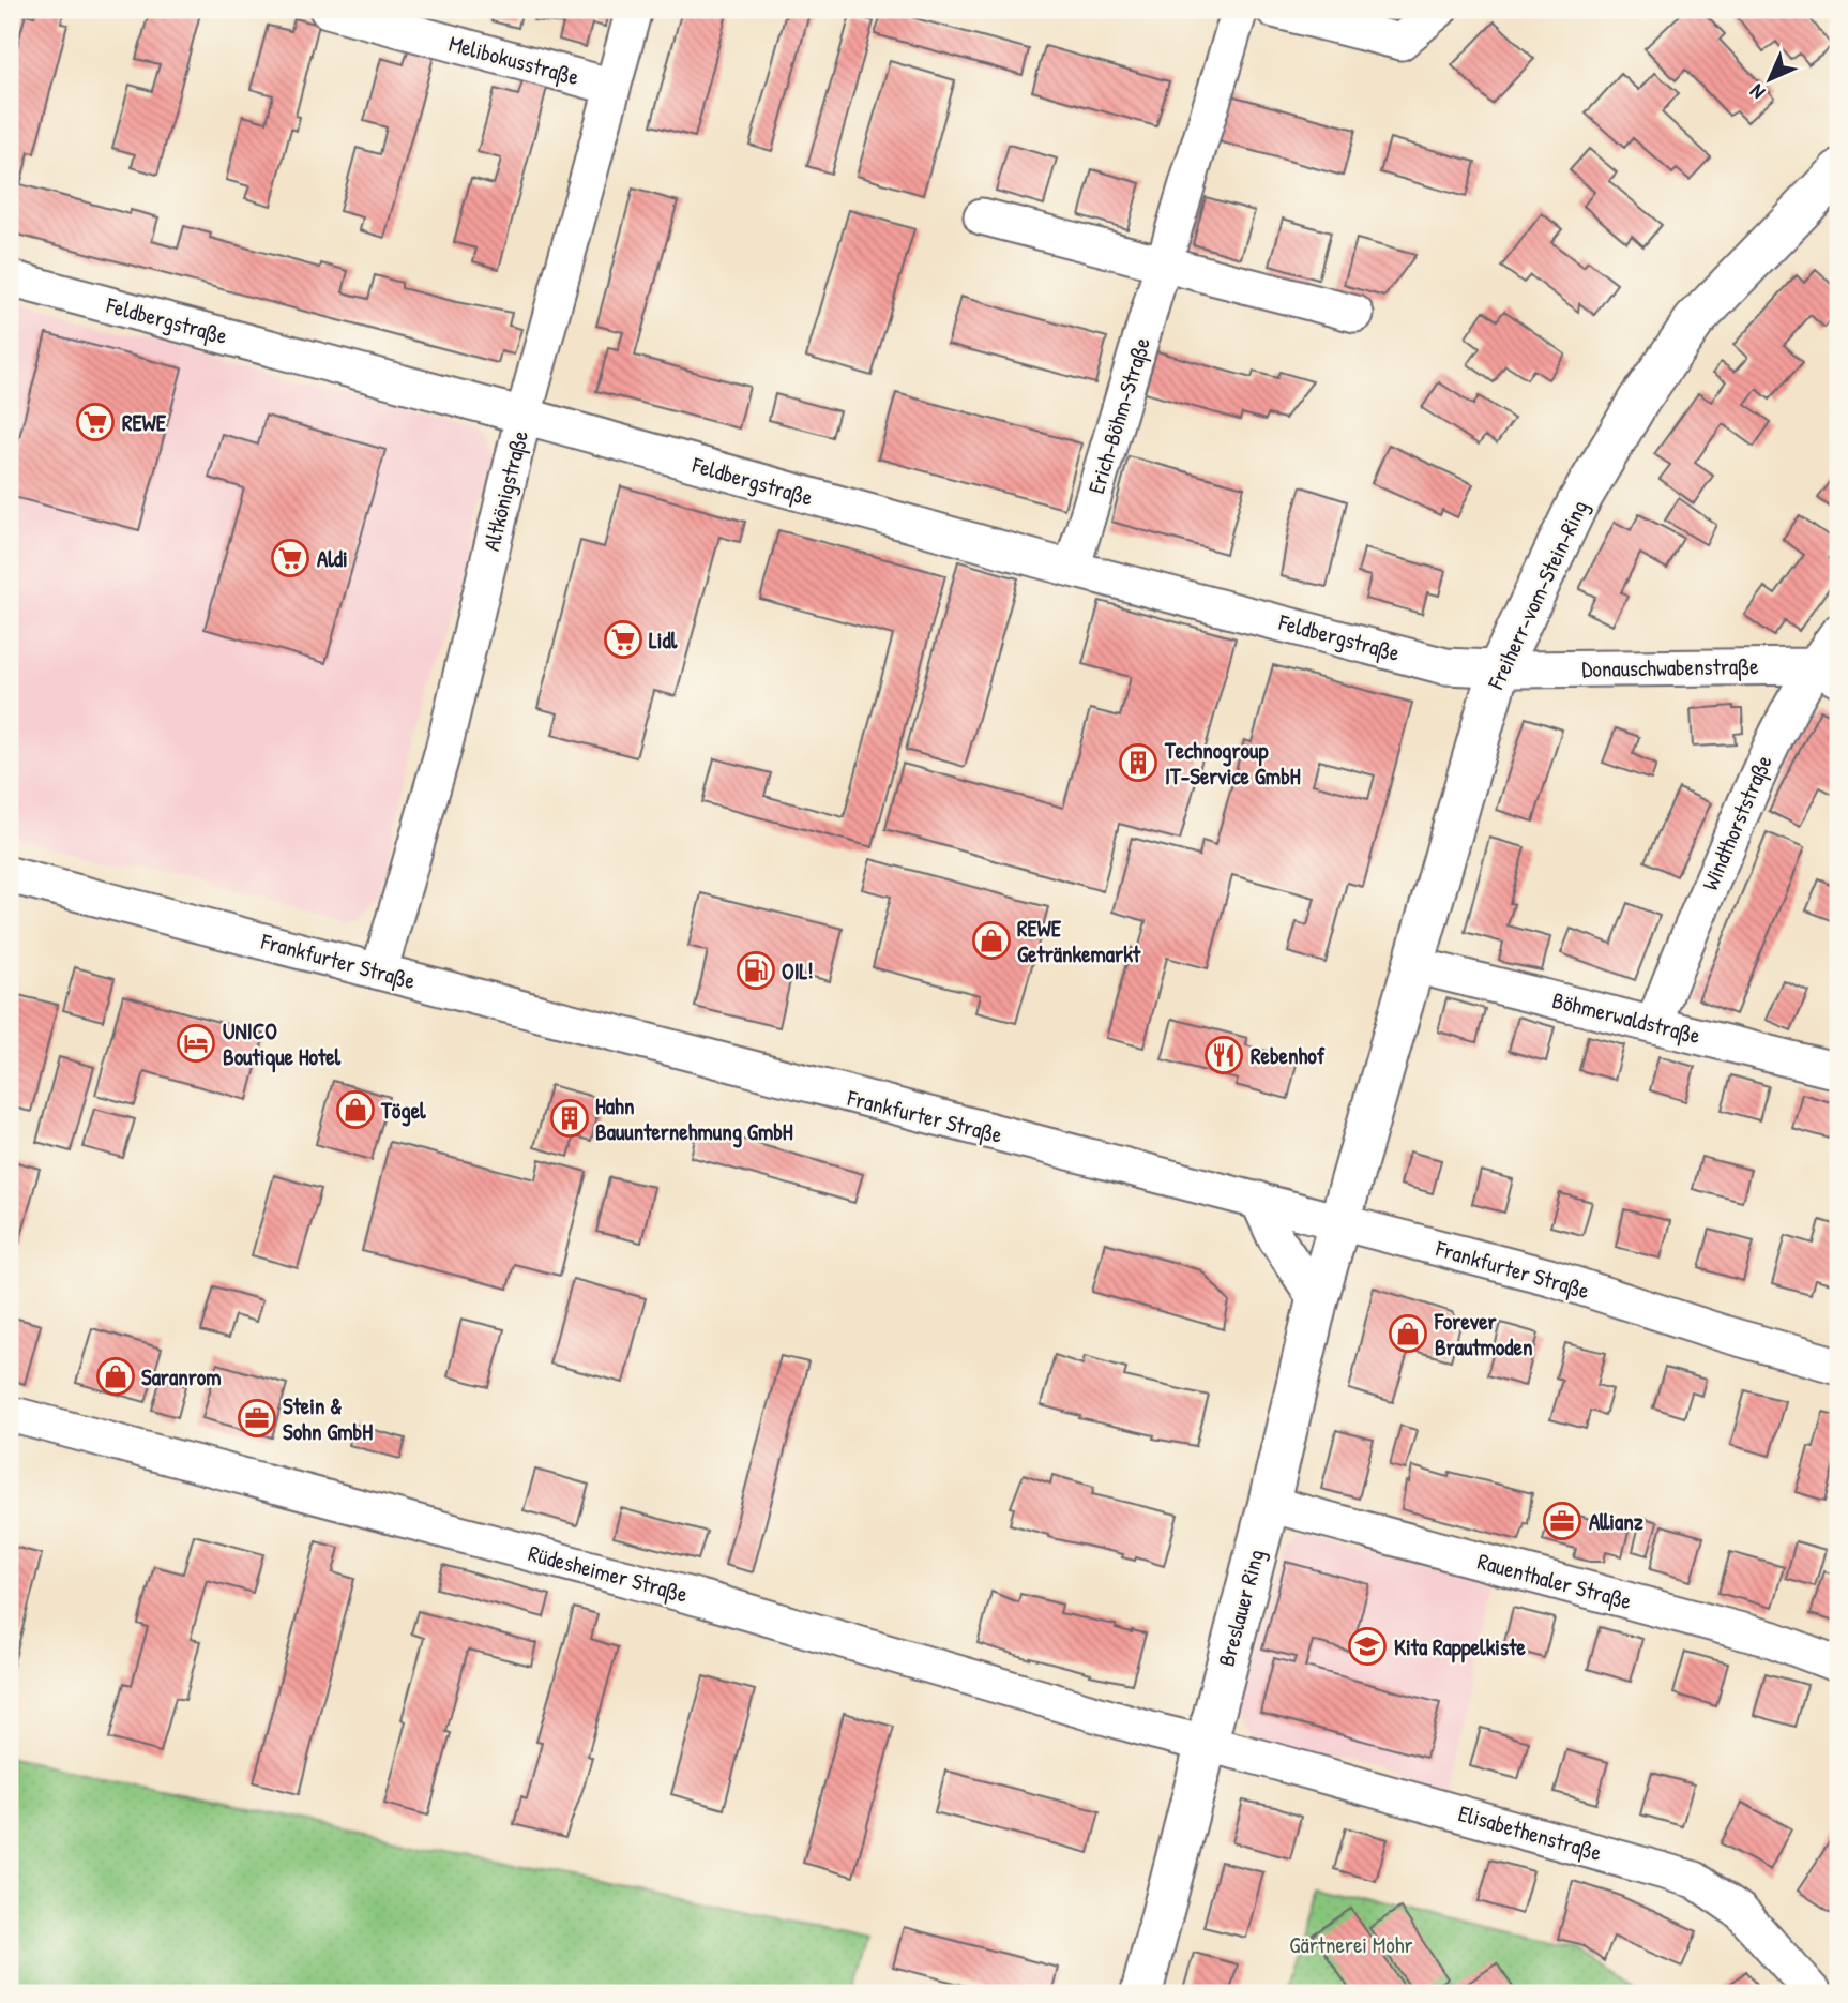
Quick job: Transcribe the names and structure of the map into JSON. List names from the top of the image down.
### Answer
{
  "streets": {
    "main road": ["Freiherr-vom-Stein-Ring", "Breslauer Ring"],
    "street": [
      "Melibokusstraße",
      "Feldbergstraße",
      "Erich-Böhm-Straße",
      "Altkönigstraße",
      "Donauschwabenstraße",
      "Windthorststraße",
      "Frankfurter Straße",
      "Böhmerwaldstraße",
      "Rüdesheimer Straße",
      "Rauenthaler Straße",
      "Elisabethenstraße"
    ]
  },
  "crossings": [
    ["Melibokusstraße", "Altkönigstraße"],
    ["Feldbergstraße", "Erich-Böhm-Straße"],
    ["Feldbergstraße", "Altkönigstraße"],
    ["Feldbergstraße", "Freiherr-vom-Stein-Ring"],
    ["Feldbergstraße", "Donauschwabenstraße"],
    ["Altkönigstraße", "Frankfurter Straße"],
    ["Freiherr-vom-Stein-Ring", "Donauschwabenstraße"],
    ["Freiherr-vom-Stein-Ring", "Frankfurter Straße"],
    ["Freiherr-vom-Stein-Ring", "Böhmerwaldstraße"],
    ["Freiherr-vom-Stein-Ring", "Breslauer Ring"],
    ["Donauschwabenstraße", "Windthorststraße"],
    ["Windthorststraße", "Böhmerwaldstraße"],
    ["Frankfurter Straße", "Breslauer Ring"],
    ["Rüdesheimer Straße", "Breslauer Ring"],
    ["Rüdesheimer Straße", "Elisabethenstraße"],
    ["Rauenthaler Straße", "Breslauer Ring"],
    ["Breslauer Ring", "Elisabethenstraße"]
  ],
  "parks": ["Gärtnerei Mohr"],
  "places": {
    "supermarket": ["REWE", "Aldi", "Lidl"],
    "building": ["Technogroup IT-Service GmbH", "Hahn Bauunternehmung GmbH"],
    "shop": [
      "REWE Getränkemarkt",
      "Tögel",
      "Forever Brautmoden",
      "Saranrom"
    ],
    "fuel station": ["OIL!"],
    "hotel": ["UNICO Boutique Hotel"],
    "restaurant": ["Rebenhof"],
    "office": ["Stein & Sohn GmbH", "Allianz"],
    "school or university": ["Kita Rappelkiste"]
  },
  "north": "bottom left"
}
